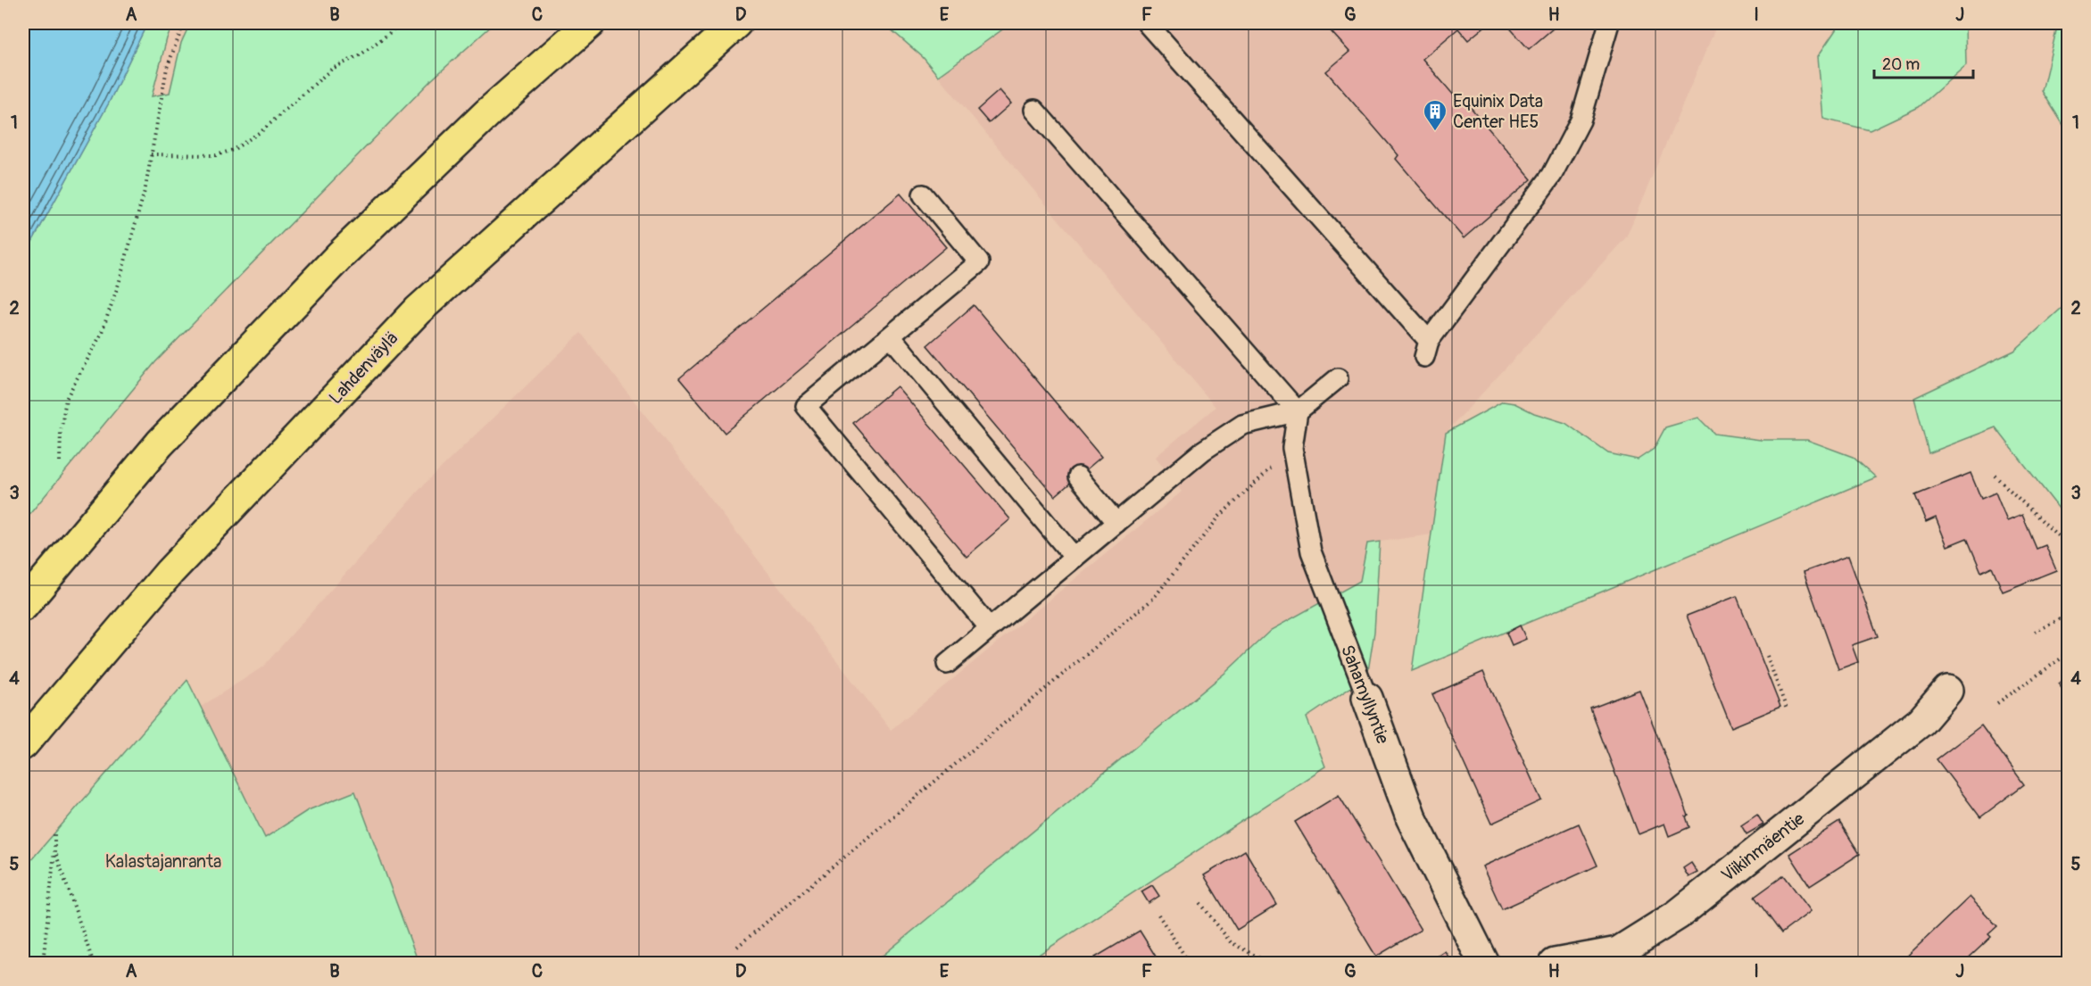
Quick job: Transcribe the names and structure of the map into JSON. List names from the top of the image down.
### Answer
{
  "streets": {
    "highway": ["Lahdenväylä"],
    "street": ["Sahamyllyntie", "Viikinmäentie"]
  },
  "parks": ["Kalastajanranta"],
  "places": {
    "building": ["Equinix Data Center HE5"]
  },
  "scale_bar": "20 m",
  "grid": {
    "columns": [
      "A",
      "B",
      "C",
      "D",
      "E",
      "F",
      "G",
      "H",
      "I",
      "J"
    ],
    "rows": [
      "1",
      "2",
      "3",
      "4",
      "5"
    ]
  }
}
